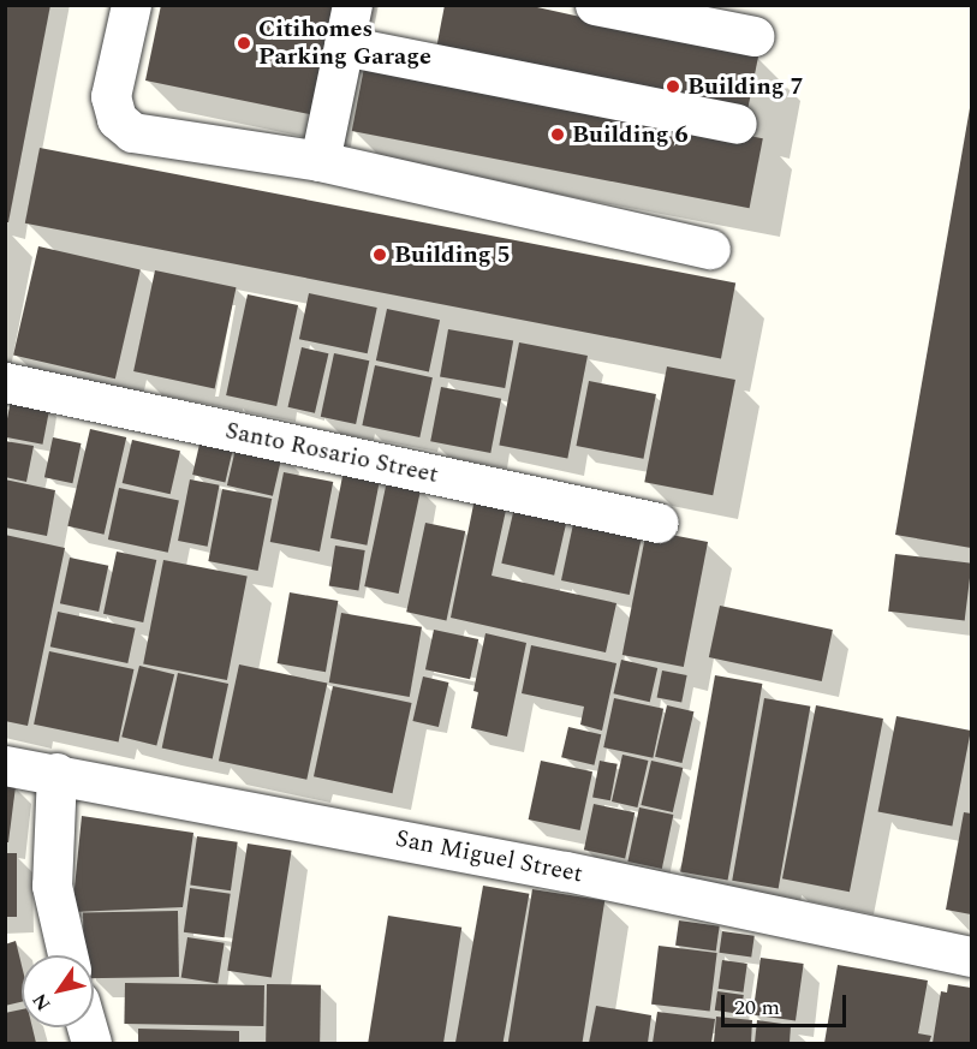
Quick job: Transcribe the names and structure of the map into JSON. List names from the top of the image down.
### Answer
{
  "streets": {
    "street": ["Santo Rosario Street", "San Miguel Street"]
  },
  "places": [
    "Citihomes Parking Garage",
    "Building 7",
    "Building 6",
    "Building 5"
  ],
  "scale_bar": "20 m",
  "north": "bottom left"
}
